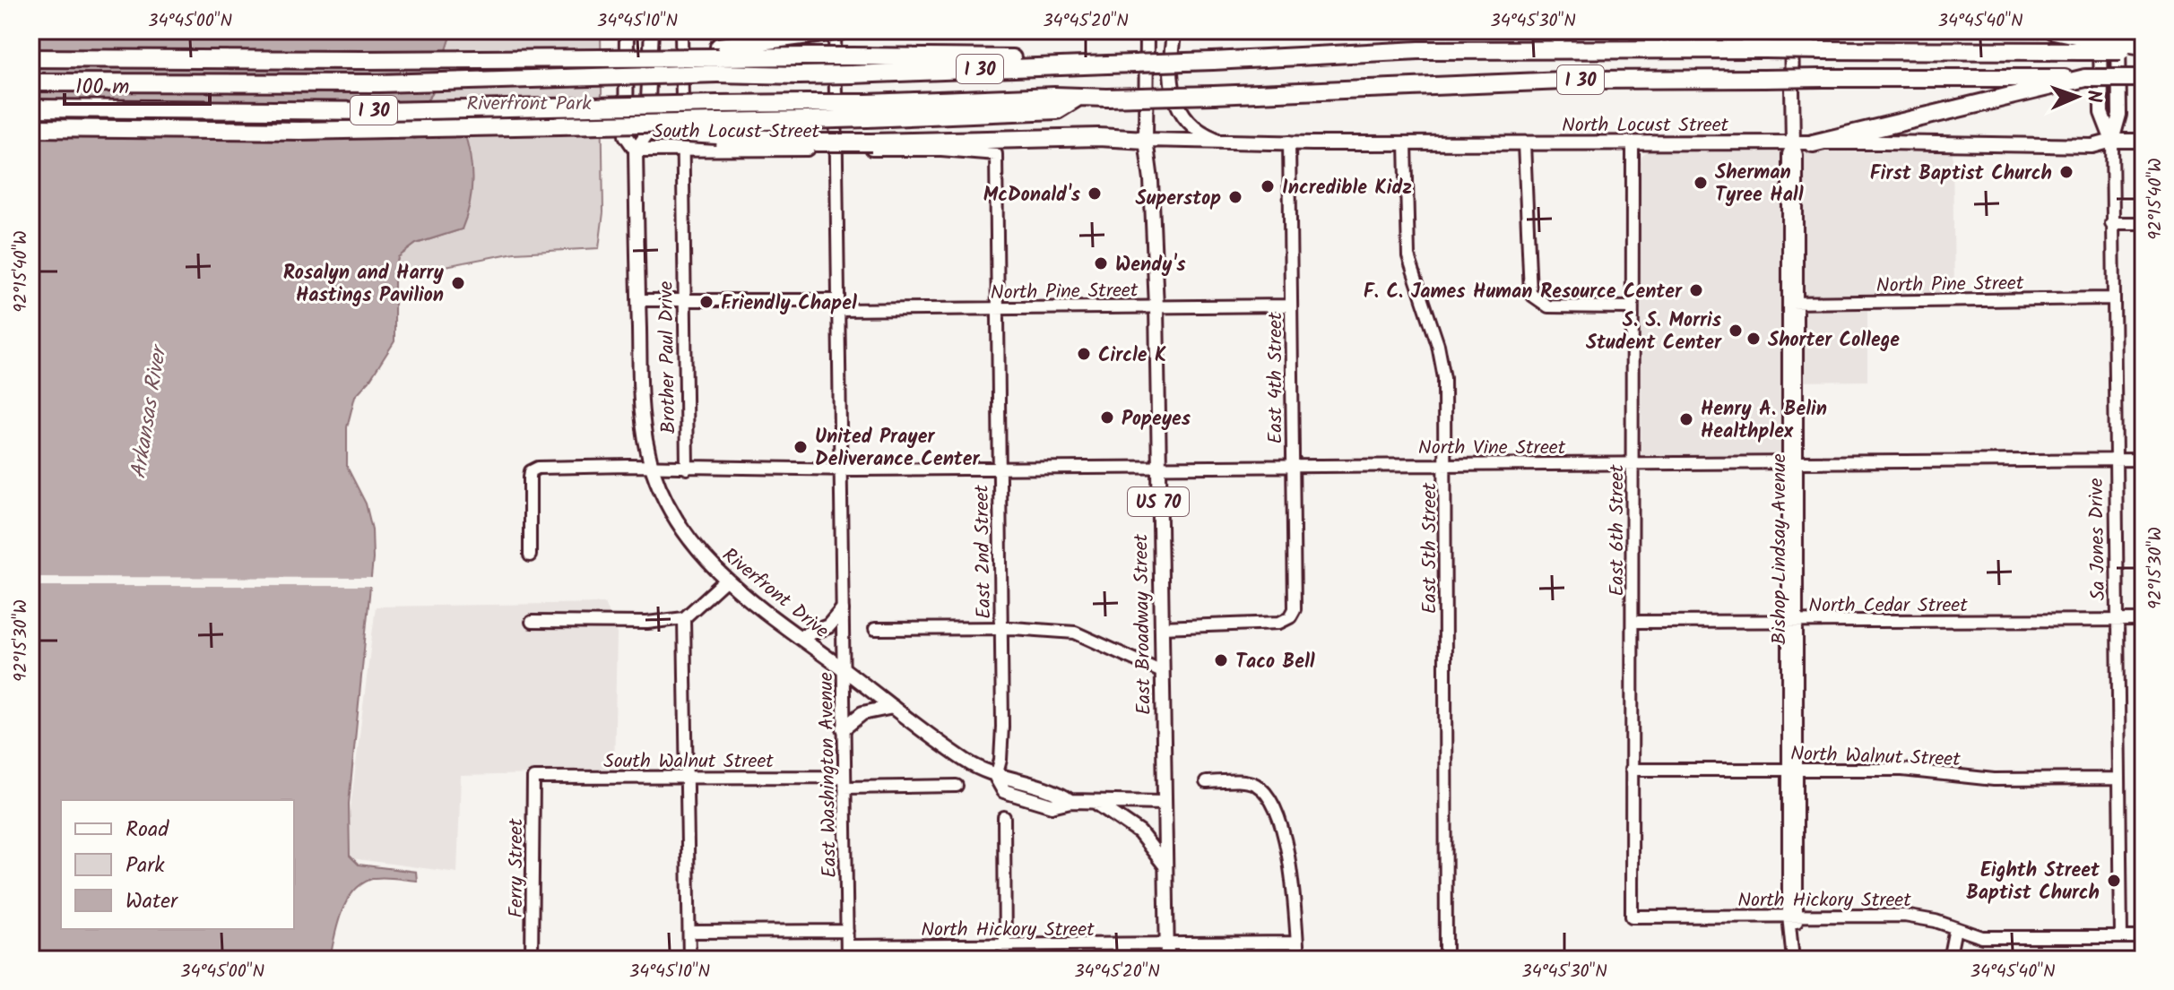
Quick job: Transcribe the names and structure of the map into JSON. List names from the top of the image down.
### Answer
{
  "streets": {
    "highway": ["I 30"],
    "main road": [
      "North Locust Street",
      "South Locust Street",
      "US 70",
      "Sa Jones Drive",
      "Bishop Lindsay Avenue",
      "Riverfront Drive",
      "East Broadway Street"
    ],
    "street": [
      "North Pine Street",
      "Brother Paul Drive",
      "East 4th Street",
      "North Vine Street",
      "East 6th Street",
      "East 5th Street",
      "East 2nd Street",
      "North Cedar Street",
      "North Walnut Street",
      "South Walnut Street",
      "East Washington Avenue",
      "Ferry Street",
      "North Hickory Street"
    ]
  },
  "crossings": [
    ["North Locust Street", "East 4th Street"],
    ["North Locust Street", "East 6th Street"],
    ["North Locust Street", "Sa Jones Drive"],
    ["North Locust Street", "East 5th Street"],
    ["North Locust Street", "Bishop Lindsay Avenue"],
    ["North Locust Street", "East Broadway Street"],
    ["South Locust Street", "Brother Paul Drive"],
    ["South Locust Street", "East 2nd Street"],
    ["South Locust Street", "Riverfront Drive"],
    ["South Locust Street", "East Washington Avenue"],
    ["North Pine Street", "Brother Paul Drive"],
    ["North Pine Street", "East 4th Street"],
    ["North Pine Street", "Sa Jones Drive"],
    ["North Pine Street", "Bishop Lindsay Avenue"],
    ["North Pine Street", "East 2nd Street"],
    ["North Pine Street", "Riverfront Drive"],
    ["North Pine Street", "East Broadway Street"],
    ["North Pine Street", "East Washington Avenue"],
    ["Brother Paul Drive", "North Vine Street"],
    ["East 4th Street", "North Vine Street"],
    ["East 4th Street", "East Broadway Street"],
    ["North Vine Street", "East 6th Street"],
    ["North Vine Street", "Sa Jones Drive"],
    ["North Vine Street", "East 5th Street"],
    ["North Vine Street", "Bishop Lindsay Avenue"],
    ["North Vine Street", "East 2nd Street"],
    ["North Vine Street", "Riverfront Drive"],
    ["North Vine Street", "East Broadway Street"],
    ["North Vine Street", "East Washington Avenue"],
    ["East 6th Street", "North Cedar Street"],
    ["East 6th Street", "North Walnut Street"],
    ["East 6th Street", "North Hickory Street"],
    ["Sa Jones Drive", "North Cedar Street"],
    ["Sa Jones Drive", "North Walnut Street"],
    ["Sa Jones Drive", "North Hickory Street"],
    ["Bishop Lindsay Avenue", "North Cedar Street"],
    ["Bishop Lindsay Avenue", "North Walnut Street"],
    ["Bishop Lindsay Avenue", "North Hickory Street"],
    ["East 2nd Street", "Riverfront Drive"],
    ["East 2nd Street", "East Washington Avenue"],
    ["Riverfront Drive", "East Broadway Street"],
    ["Riverfront Drive", "East Washington Avenue"],
    ["East Broadway Street", "North Hickory Street"],
    ["South Walnut Street", "East Washington Avenue"],
    ["South Walnut Street", "Ferry Street"],
    ["East Washington Avenue", "North Hickory Street"]
  ],
  "water": ["Arkansas River"],
  "parks": ["Riverfront Park"],
  "places": [
    "First Baptist Church",
    "Sherman Tyree Hall",
    "Incredible Kidz",
    "McDonald's",
    "Superstop",
    "Wendy's",
    "Rosalyn and Harry Hastings Pavilion",
    "F. C. James Human Resource Center",
    "Friendly Chapel",
    "S. S. Morris Student Center",
    "Shorter College",
    "Circle K",
    "Popeyes",
    "Henry A. Belin Healthplex",
    "United Prayer Deliverance Center",
    "Taco Bell",
    "Eighth Street Baptist Church"
  ],
  "legend": ["Road", "Park", "Water"],
  "scale_bar": "100 m",
  "north": "right",
  "coordinates": [
    "34°45'00\"N",
    "34°45'10\"N",
    "34°45'20\"N",
    "34°45'30\"N",
    "34°45'40\"N",
    "92°15'40\"W",
    "92°15'30\"W"
  ]
}
